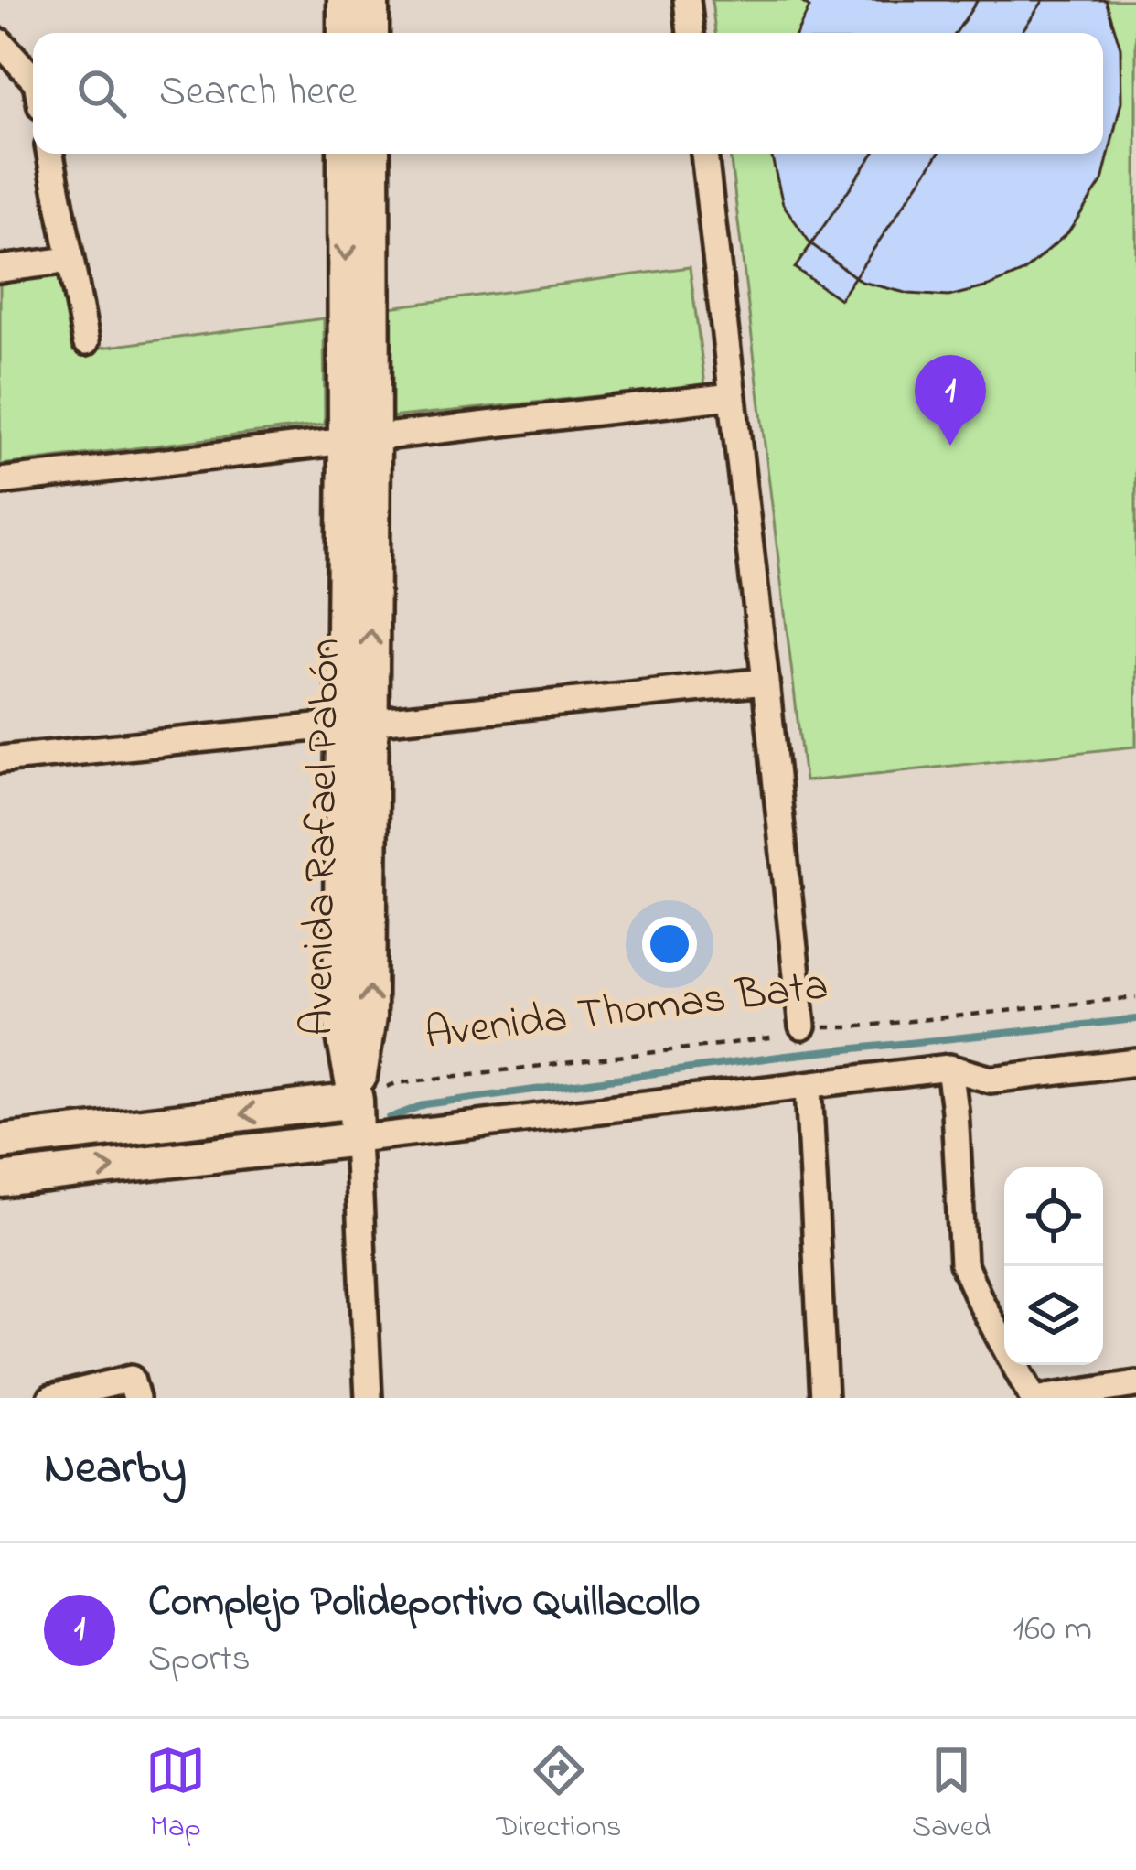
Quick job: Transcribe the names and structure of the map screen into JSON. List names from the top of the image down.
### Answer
{
  "streets": {
    "main road": ["Avenida Rafael Pabón"],
    "path": ["Avenida Thomas Bata"]
  },
  "crossings": [
    ["Avenida Rafael Pabón", "Avenida Thomas Bata"]
  ],
  "page": {
    "search": "Search here",
    "pins": "1",
    "heading": "Nearby",
    "list": [
      {
        "mark": "1",
        "name": "Complejo Polideportivo Quillacollo",
        "note": "Sports",
        "value": "160 m"
      }
    ],
    "nav": ["Map", "Directions", "Saved"]
  }
}
